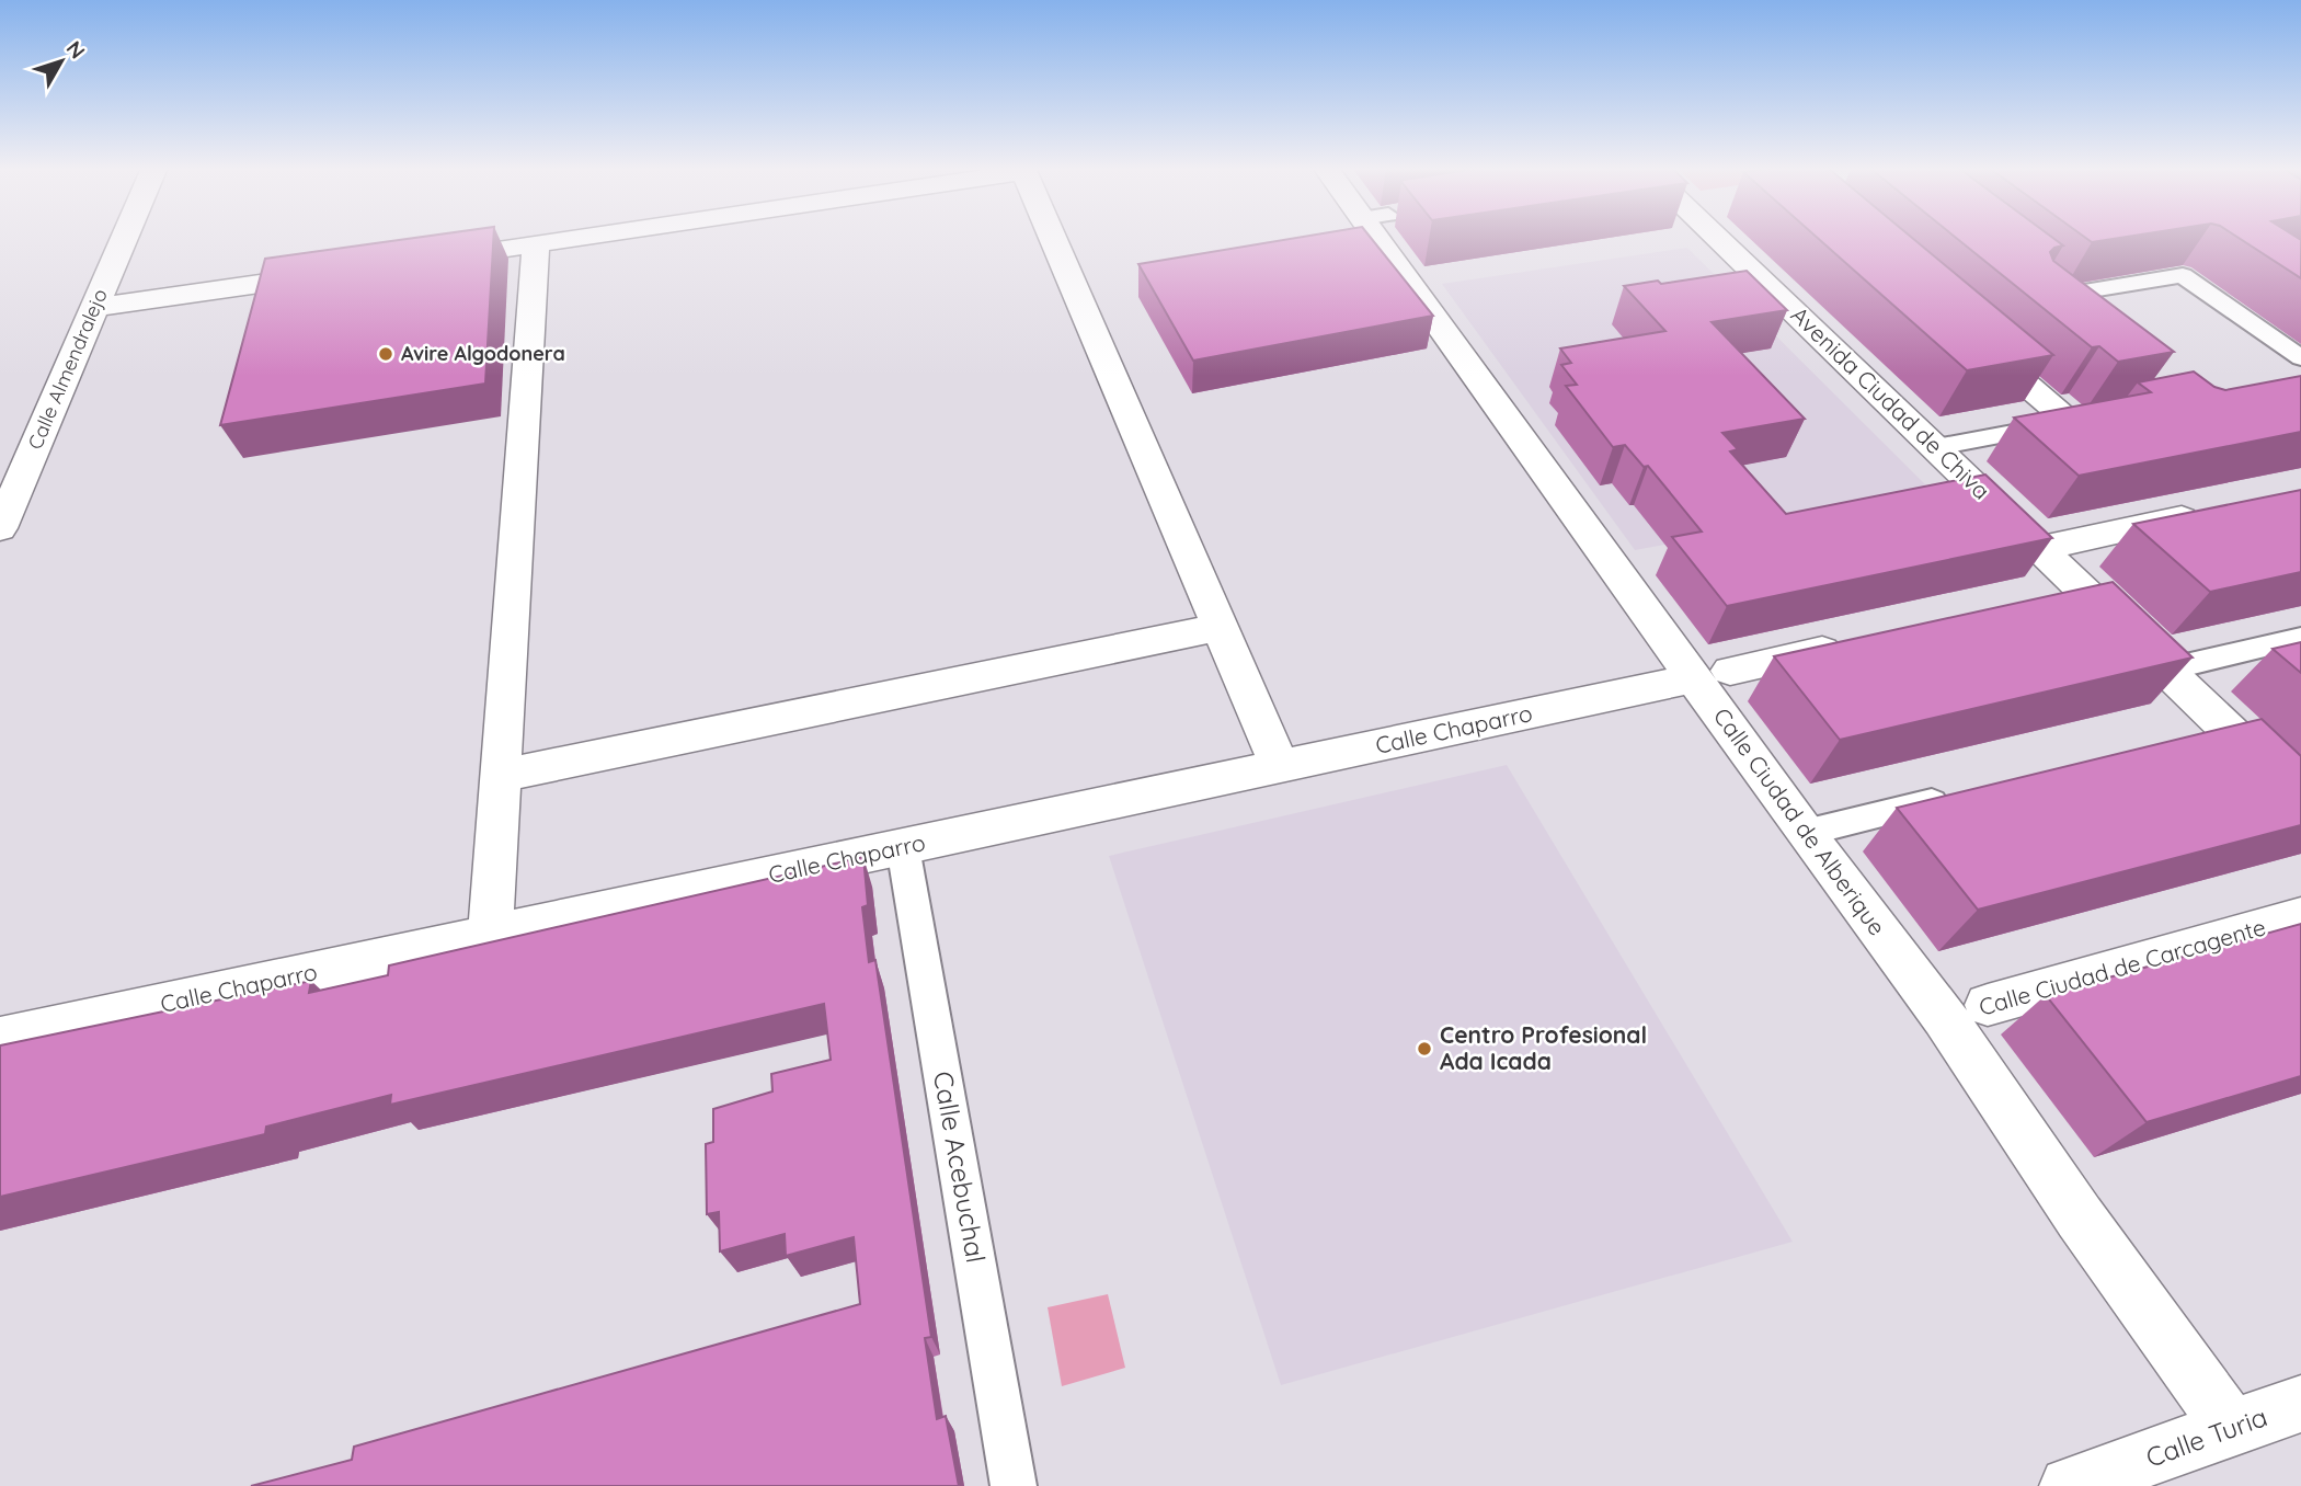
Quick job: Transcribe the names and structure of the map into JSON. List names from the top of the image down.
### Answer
{
  "streets": {
    "street": [
      "Calle Almendralejo",
      "Avenida Ciudad de Chiva",
      "Calle Chaparro",
      "Calle Ciudad de Alberique",
      "Calle Ciudad de Carcagente",
      "Calle Acebuchal",
      "Calle Turia"
    ]
  },
  "crossings": [
    ["Calle Chaparro", "Calle Ciudad de Alberique"],
    ["Calle Chaparro", "Calle Acebuchal"],
    ["Calle Ciudad de Alberique", "Calle Ciudad de Carcagente"],
    ["Calle Ciudad de Alberique", "Calle Turia"]
  ],
  "places": ["Avire Algodonera", "Centro Profesional Ada Icada"],
  "north": "top right"
}
